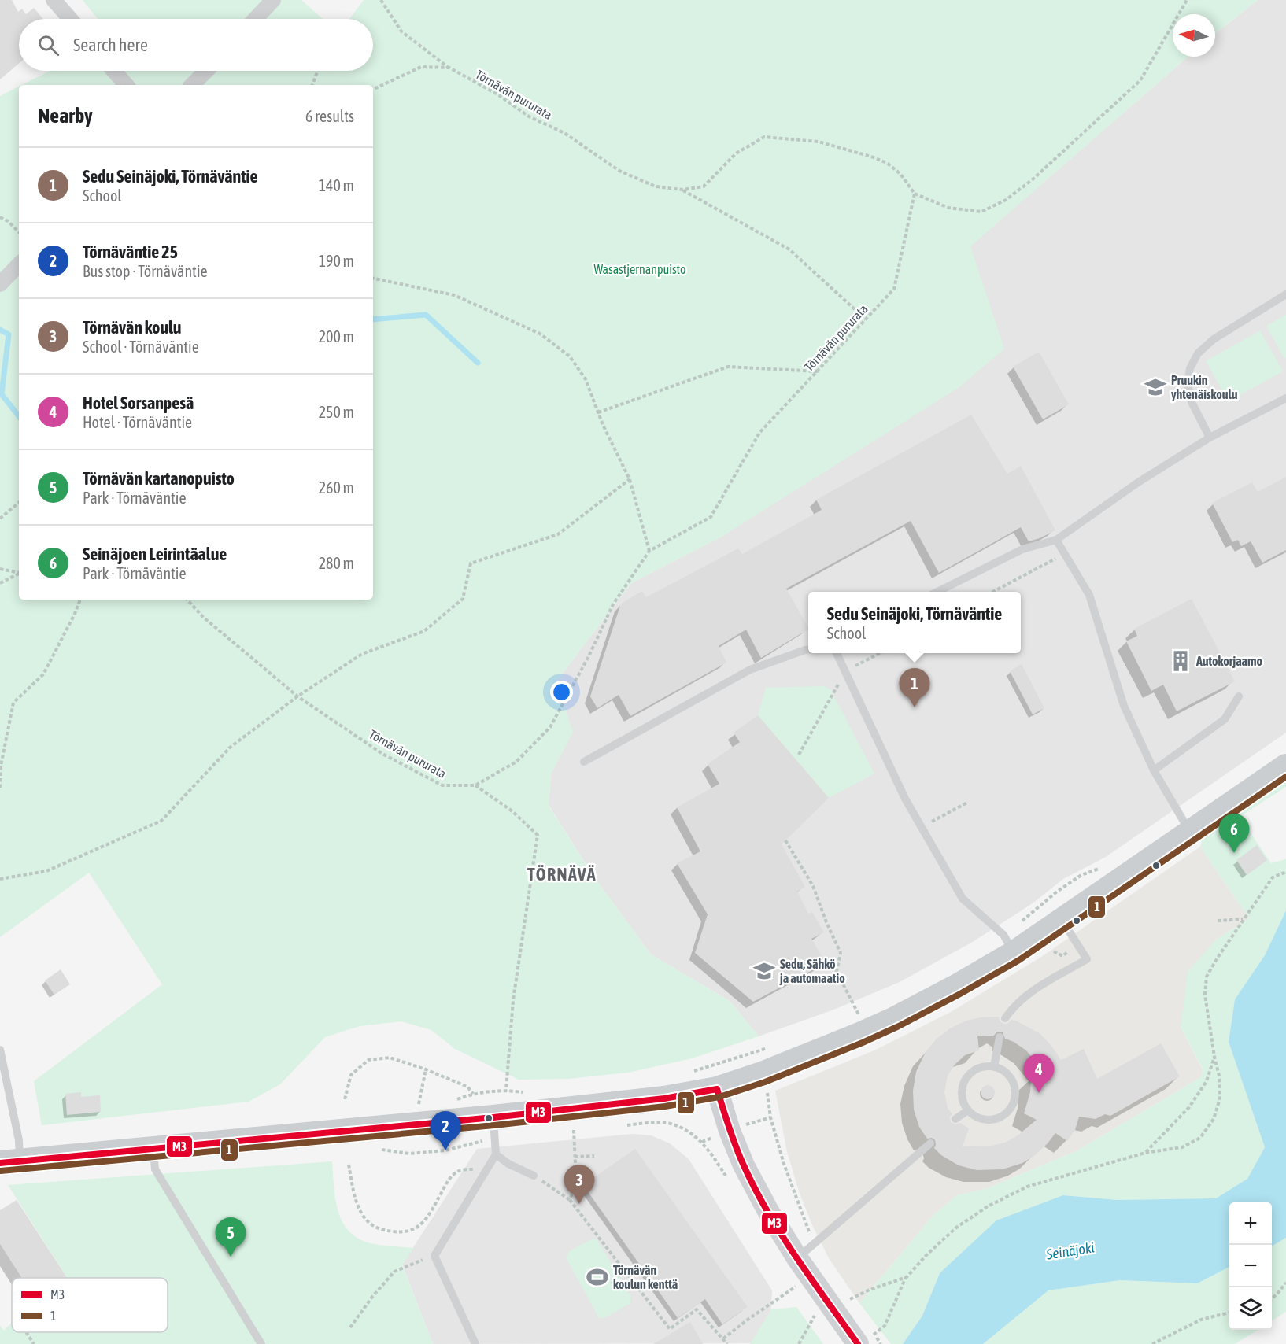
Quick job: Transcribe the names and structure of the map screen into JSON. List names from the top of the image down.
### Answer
{
  "streets": {
    "path": ["Törnävän pururata"]
  },
  "districts": ["TÖRNÄVÄ"],
  "water": ["Seinäjoki"],
  "parks": ["Wasastjernanpuisto"],
  "places": {
    "school or university": ["Pruukin yhtenäiskoulu", "Sedu, Sähkö ja automaatio"],
    "building": ["Autokorjaamo"],
    "sports": ["Törnävän koulun kenttä"]
  },
  "lines": ["transit line 1", "transit line M3"],
  "legend": ["M3", "1"],
  "north": "left",
  "page": {
    "search": "Search here",
    "heading": ["Nearby", "6 results"],
    "list": [
      {
        "mark": "1",
        "name": "Sedu Seinäjoki, Törnäväntie",
        "note": "School",
        "value": "140 m"
      },
      {
        "mark": "2",
        "name": "Törnäväntie 25",
        "note": "Bus stop · Törnäväntie",
        "value": "190 m"
      },
      {
        "mark": "3",
        "name": "Törnävän koulu",
        "note": "School · Törnäväntie",
        "value": "200 m"
      },
      {
        "mark": "4",
        "name": "Hotel Sorsanpesä",
        "note": "Hotel · Törnäväntie",
        "value": "250 m"
      },
      {
        "mark": "5",
        "name": "Törnävän kartanopuisto",
        "note": "Park · Törnäväntie",
        "value": "260 m"
      },
      {
        "mark": "6",
        "name": "Seinäjoen Leirintäalue",
        "note": "Park · Törnäväntie",
        "value": "280 m"
      }
    ],
    "popup": ["Sedu Seinäjoki, Törnäväntie", "School"],
    "pins": [
      "1",
      "6",
      "4",
      "2",
      "3",
      "5"
    ],
    "map_buttons": ["+", "−"]
  }
}
